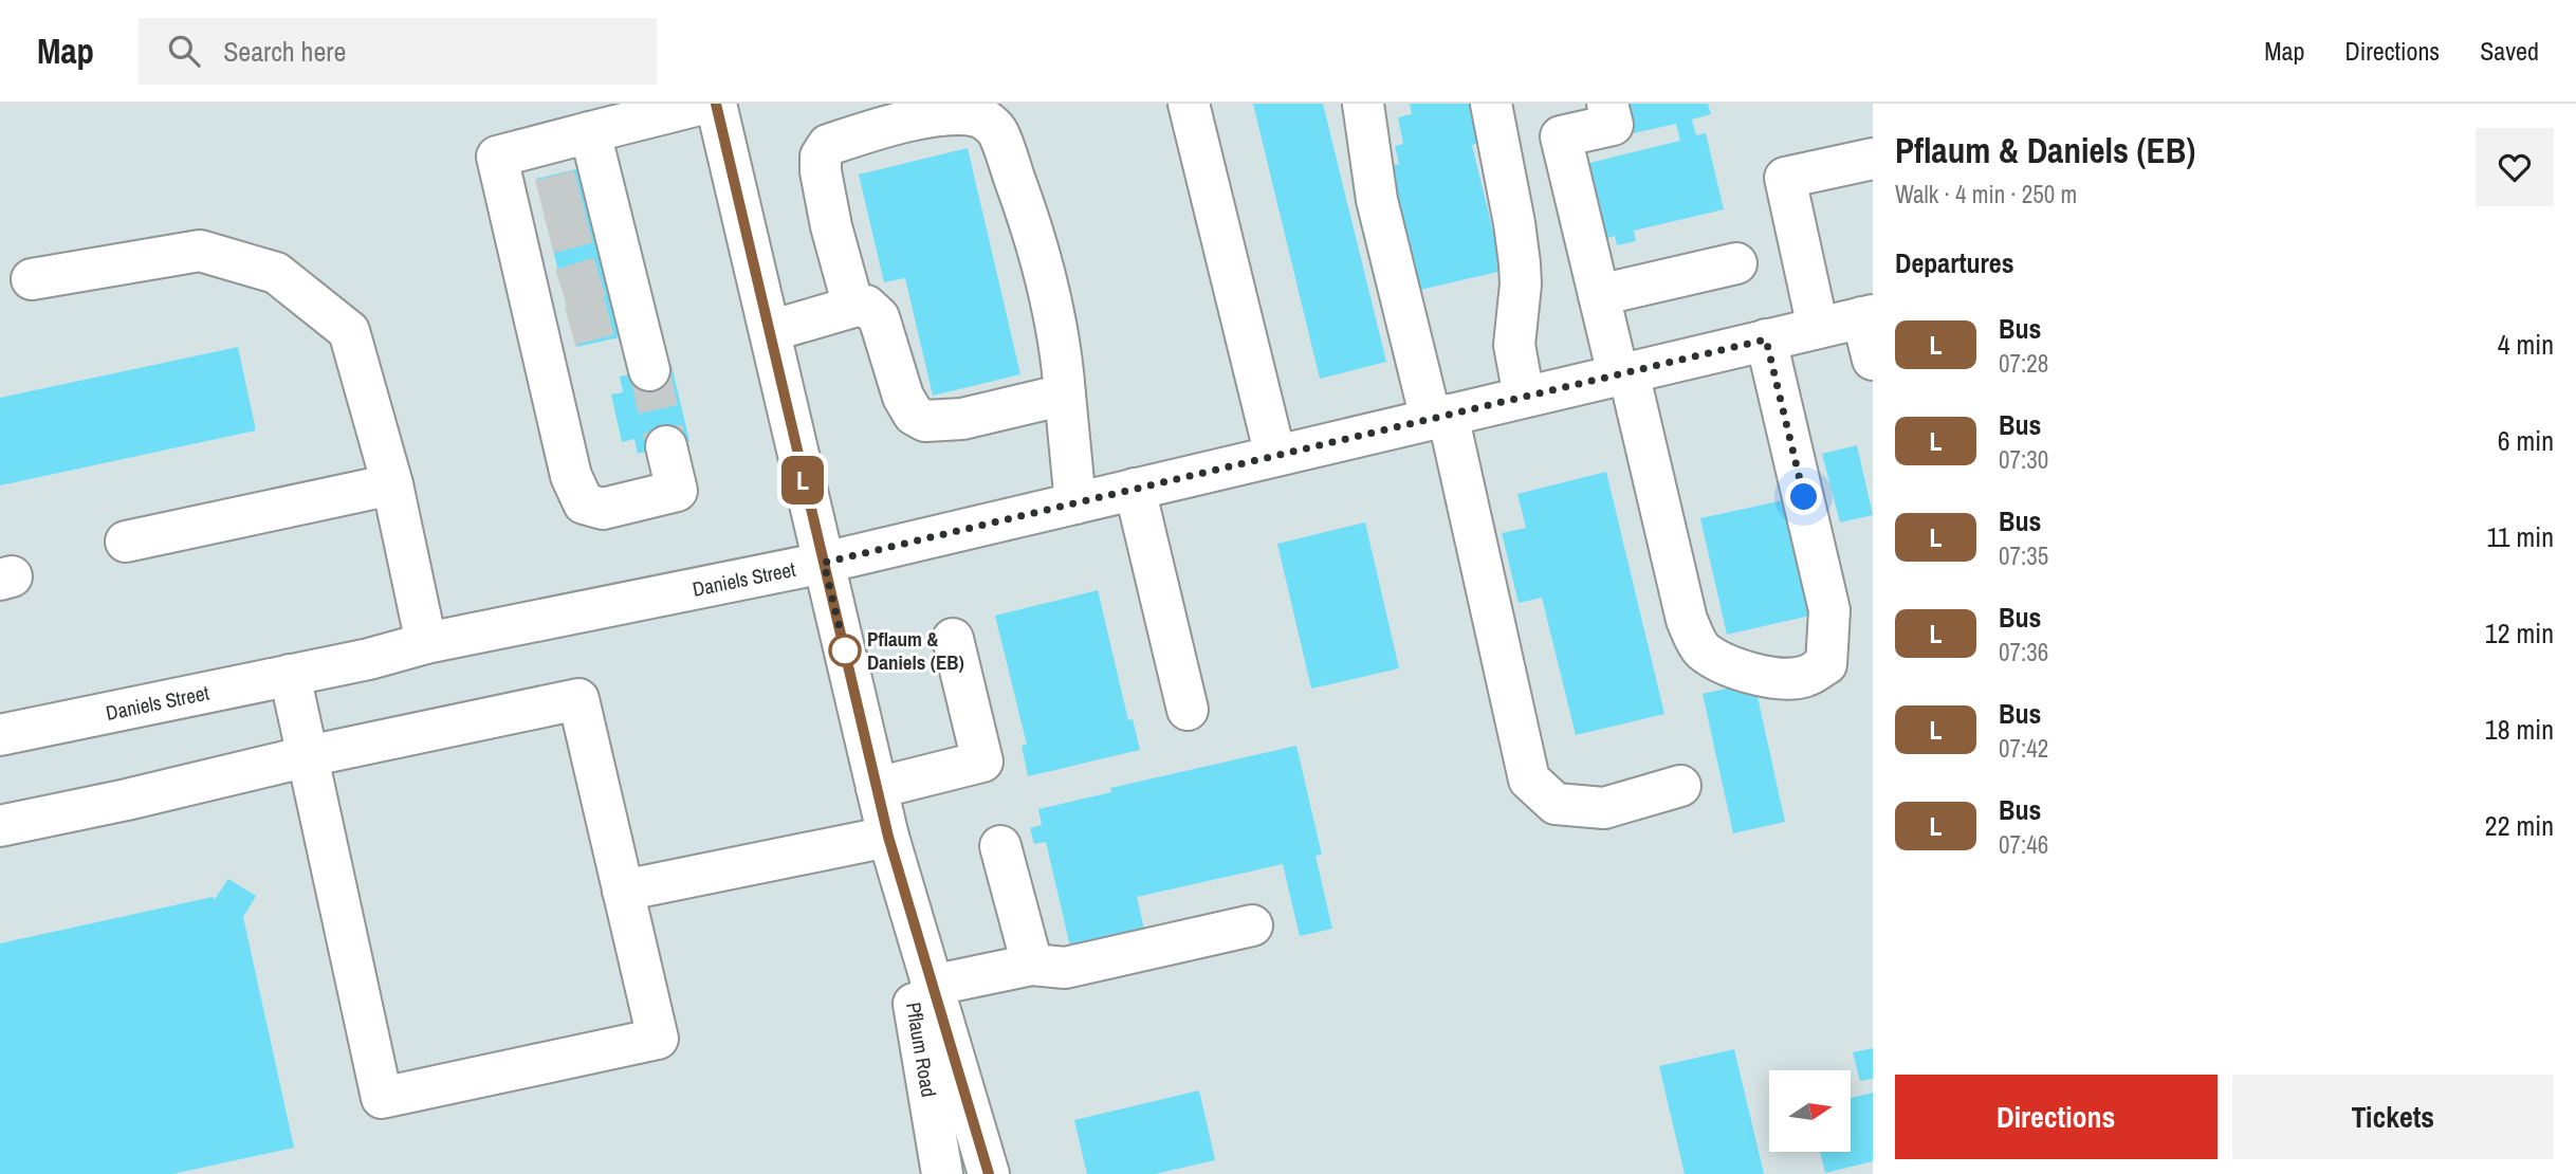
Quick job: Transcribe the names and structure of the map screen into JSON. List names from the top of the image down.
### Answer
{
  "streets": {
    "street": ["Daniels Street", "Pflaum Road"]
  },
  "crossings": [
    ["Daniels Street", "Pflaum Road"]
  ],
  "places": ["Pflaum & Daniels (EB)"],
  "lines": ["bus line L"],
  "north": "right",
  "page": {
    "header": "Map",
    "search": "Search here",
    "nav": ["Map", "Directions", "Saved"],
    "on_map": "L",
    "heading": [
      ["Pflaum & Daniels (EB)", "Walk · 4 min · 250 m"],
      "Departures"
    ],
    "list": [
      {
        "mark": "L",
        "name": "Bus",
        "note": "07:28",
        "value": "4 min"
      },
      {
        "mark": "L",
        "name": "Bus",
        "note": "07:30",
        "value": "6 min"
      },
      {
        "mark": "L",
        "name": "Bus",
        "note": "07:35",
        "value": "11 min"
      },
      {
        "mark": "L",
        "name": "Bus",
        "note": "07:36",
        "value": "12 min"
      },
      {
        "mark": "L",
        "name": "Bus",
        "note": "07:42",
        "value": "18 min"
      },
      {
        "mark": "L",
        "name": "Bus",
        "note": "07:46",
        "value": "22 min"
      }
    ],
    "buttons": ["Directions", "Tickets"]
  }
}
